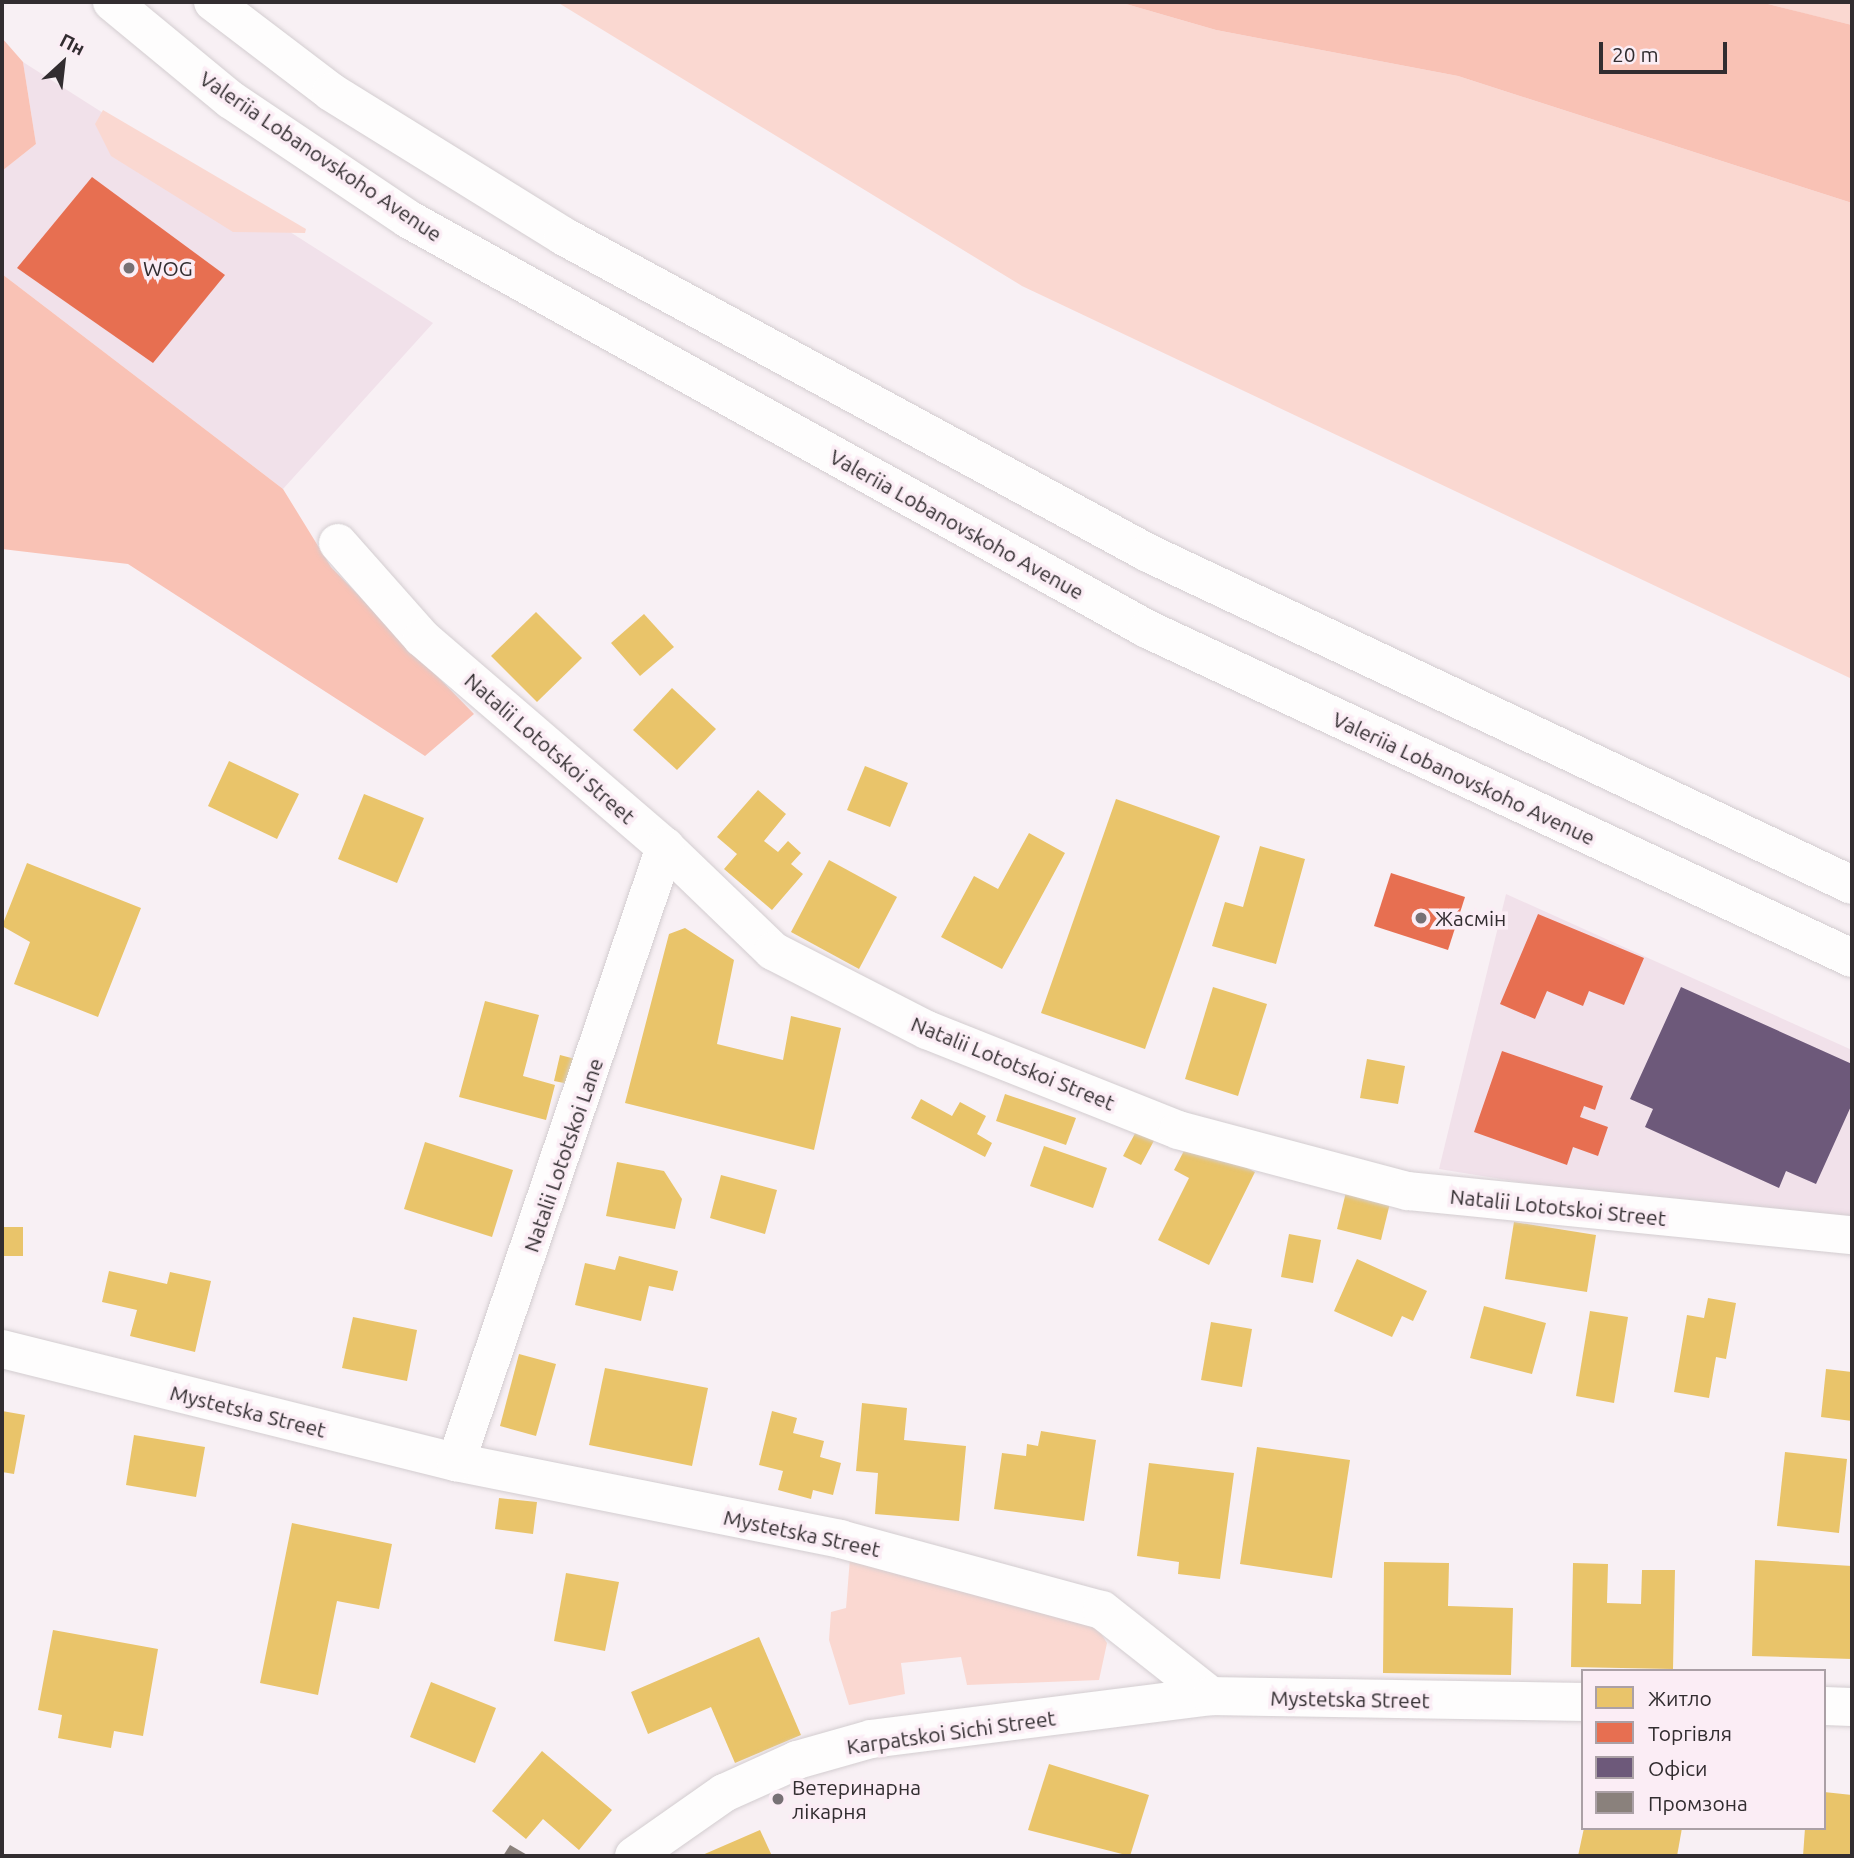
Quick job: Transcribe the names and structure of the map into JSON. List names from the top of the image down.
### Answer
{
  "streets": {
    "street": [
      "Valeriia Lobanovskoho Avenue",
      "Natalii Lototskoi Street",
      "Natalii Lototskoi Lane",
      "Mystetska Street",
      "Karpatskoi Sichi Street"
    ]
  },
  "crossings": [
    ["Natalii Lototskoi Street", "Natalii Lototskoi Lane"],
    ["Natalii Lototskoi Lane", "Mystetska Street"],
    ["Mystetska Street", "Karpatskoi Sichi Street"]
  ],
  "places": ["WOG", "Жасмін", "Ветеринарна лікарня"],
  "legend": [
    "Житло",
    "Торгівля",
    "Офіси",
    "Промзона"
  ],
  "scale_bar": "20 m",
  "north": "top right"
}
